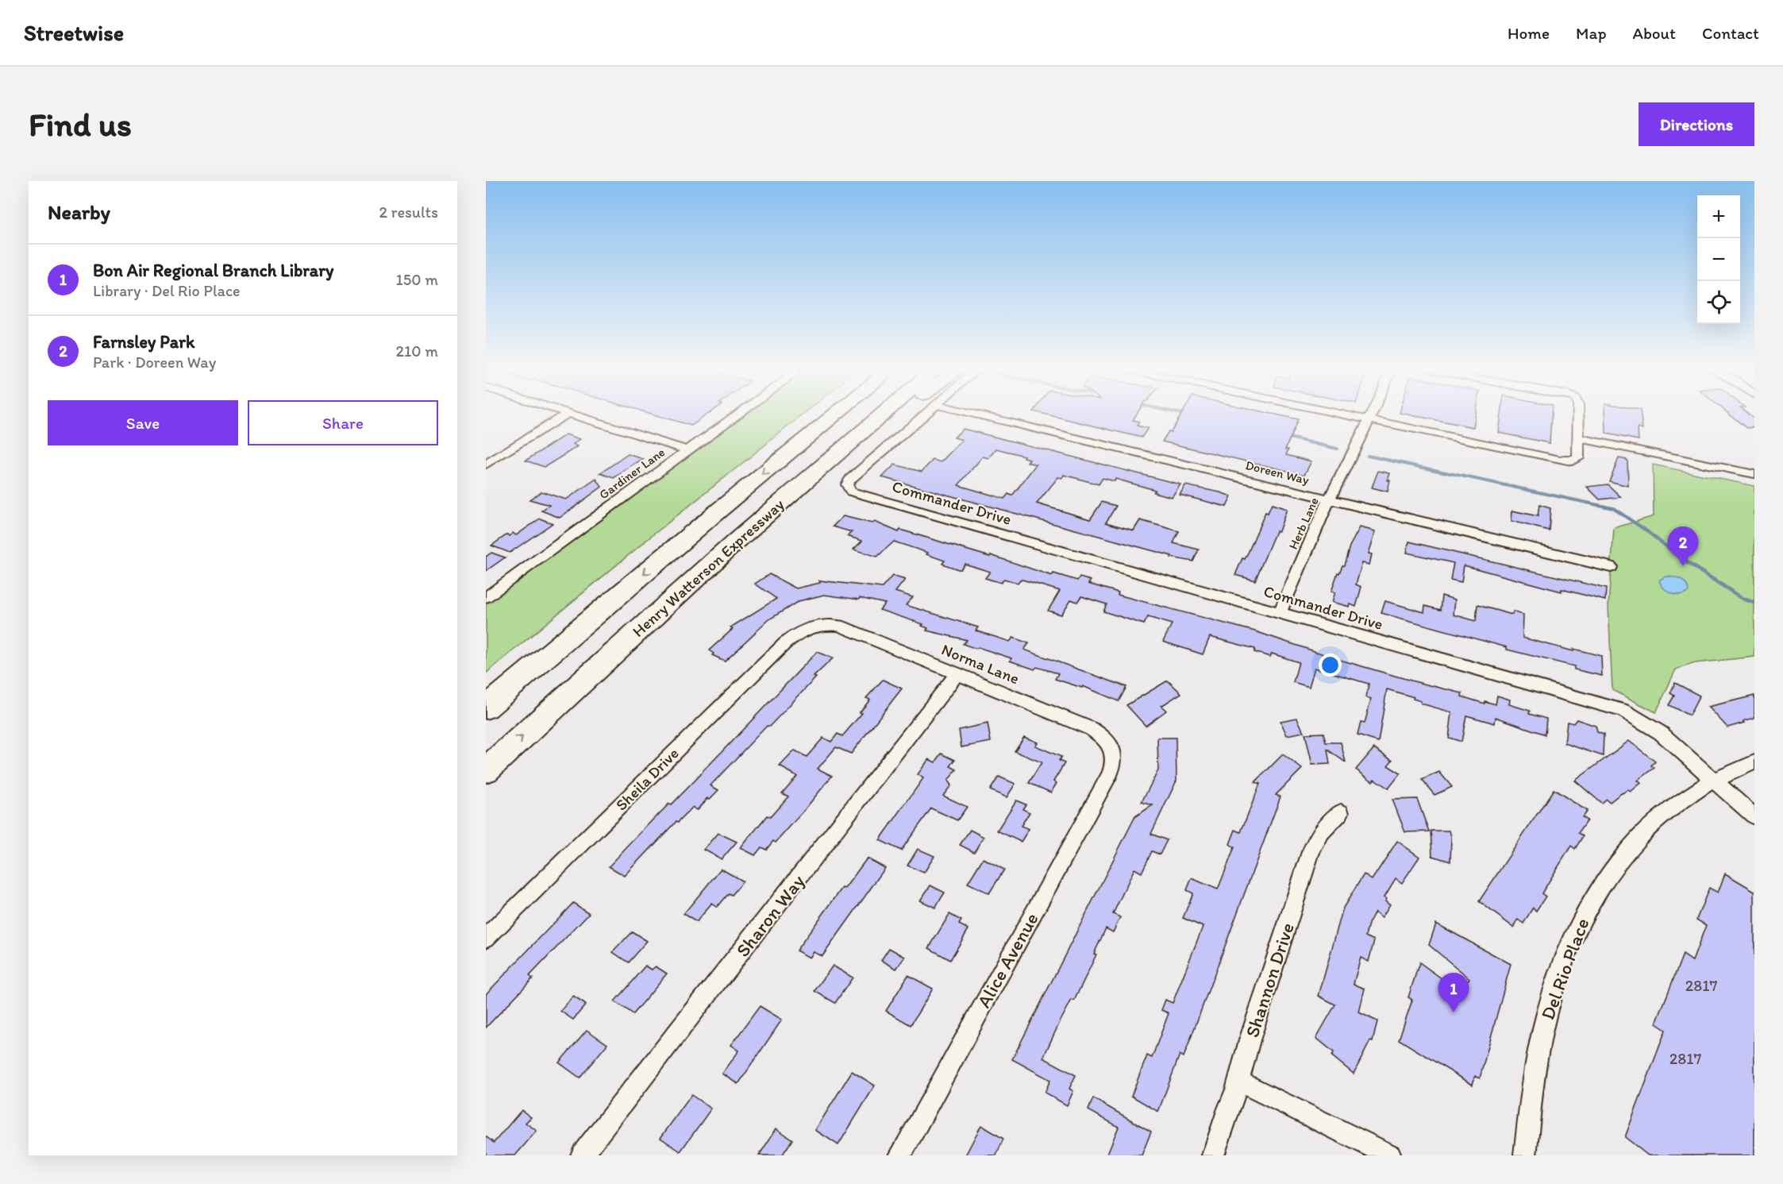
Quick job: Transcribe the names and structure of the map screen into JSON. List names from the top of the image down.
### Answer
{
  "streets": {
    "highway": ["Henry Watterson Expressway"],
    "street": [
      "Doreen Way",
      "Gardiner Lane",
      "Commander Drive",
      "Herb Lane",
      "Norma Lane",
      "Sheila Drive",
      "Sharon Way",
      "Alice Avenue",
      "Del Rio Place",
      "Shannon Drive"
    ]
  },
  "crossings": [
    ["Doreen Way", "Herb Lane"],
    ["Commander Drive", "Herb Lane"],
    ["Commander Drive", "Del Rio Place"],
    ["Norma Lane", "Sheila Drive"],
    ["Norma Lane", "Sharon Way"],
    ["Norma Lane", "Alice Avenue"]
  ],
  "house_numbers": ["2817", "2817"],
  "page": {
    "header": "Streetwise",
    "nav": [
      "Home",
      "Map",
      "About",
      "Contact"
    ],
    "buttons": [
      "Directions",
      ["Save", "Share"]
    ],
    "title": "Find us",
    "heading": ["Nearby", "2 results"],
    "map_buttons": ["+", "−"],
    "list": [
      {
        "mark": "1",
        "name": "Bon Air Regional Branch Library",
        "note": "Library · Del Rio Place",
        "value": "150 m"
      },
      {
        "mark": "2",
        "name": "Farnsley Park",
        "note": "Park · Doreen Way",
        "value": "210 m"
      }
    ],
    "pins": ["2", "1"]
  }
}
